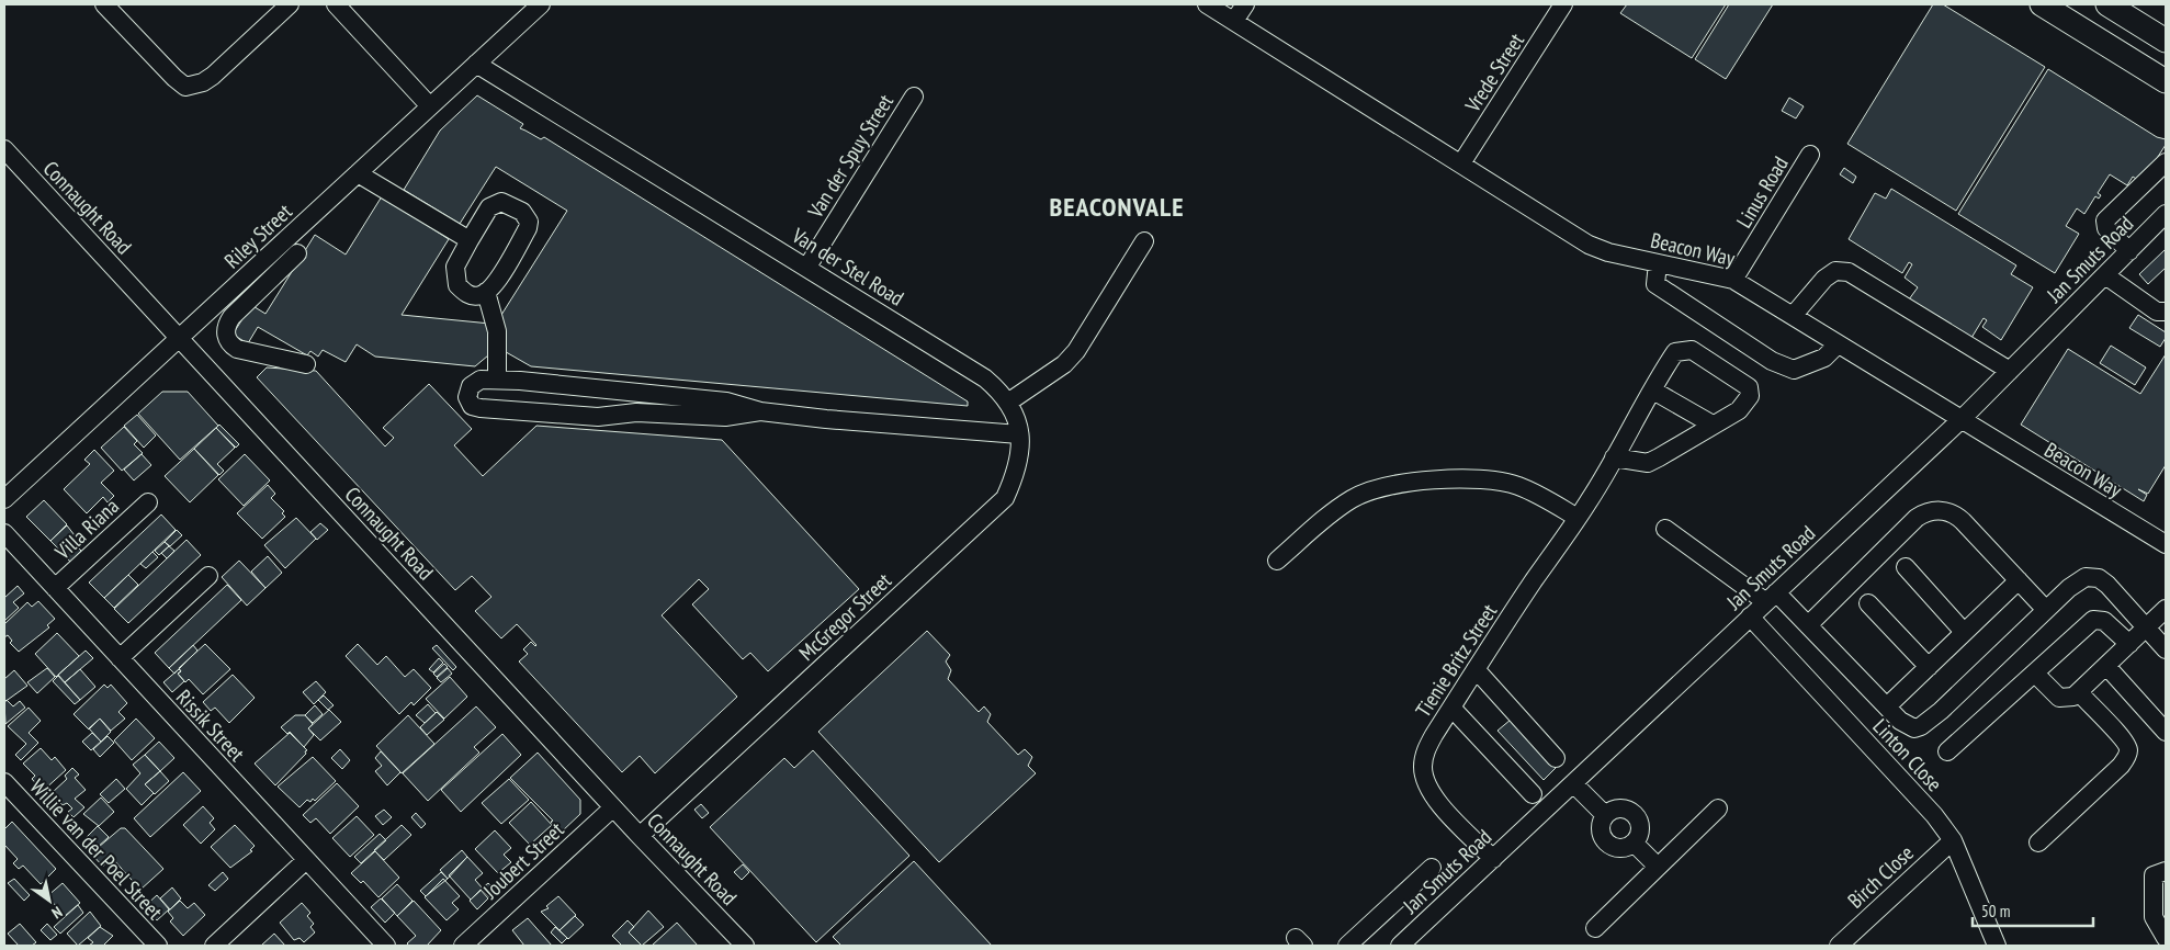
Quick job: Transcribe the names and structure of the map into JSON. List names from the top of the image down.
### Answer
{
  "streets": {
    "street": [
      "Vrede Street",
      "Van der Spuy Street",
      "Linus Road",
      "Connaught Road",
      "Riley Street",
      "Beacon Way",
      "Jan Smuts Road",
      "Van der Stel Road",
      "Villa Riana",
      "McGregor Street",
      "Tienie Britz Street",
      "Rissik Street",
      "Linton Close",
      "Willie van der Poel Street",
      "Joubert Street",
      "Birch Close"
    ]
  },
  "crossings": [
    ["Vrede Street", "Beacon Way"],
    ["Van der Spuy Street", "Van der Stel Road"],
    ["Linus Road", "Beacon Way"],
    ["Connaught Road", "Riley Street"],
    ["Connaught Road", "McGregor Street"],
    ["Connaught Road", "Joubert Street"],
    ["Riley Street", "Van der Stel Road"],
    ["Beacon Way", "Jan Smuts Road"],
    ["Jan Smuts Road", "Tienie Britz Street"],
    ["Jan Smuts Road", "Linton Close"],
    ["Van der Stel Road", "McGregor Street"],
    ["Villa Riana", "Rissik Street"],
    ["Linton Close", "Birch Close"]
  ],
  "districts": ["BEACONVALE"],
  "scale_bar": "50 m",
  "north": "bottom right"
}
